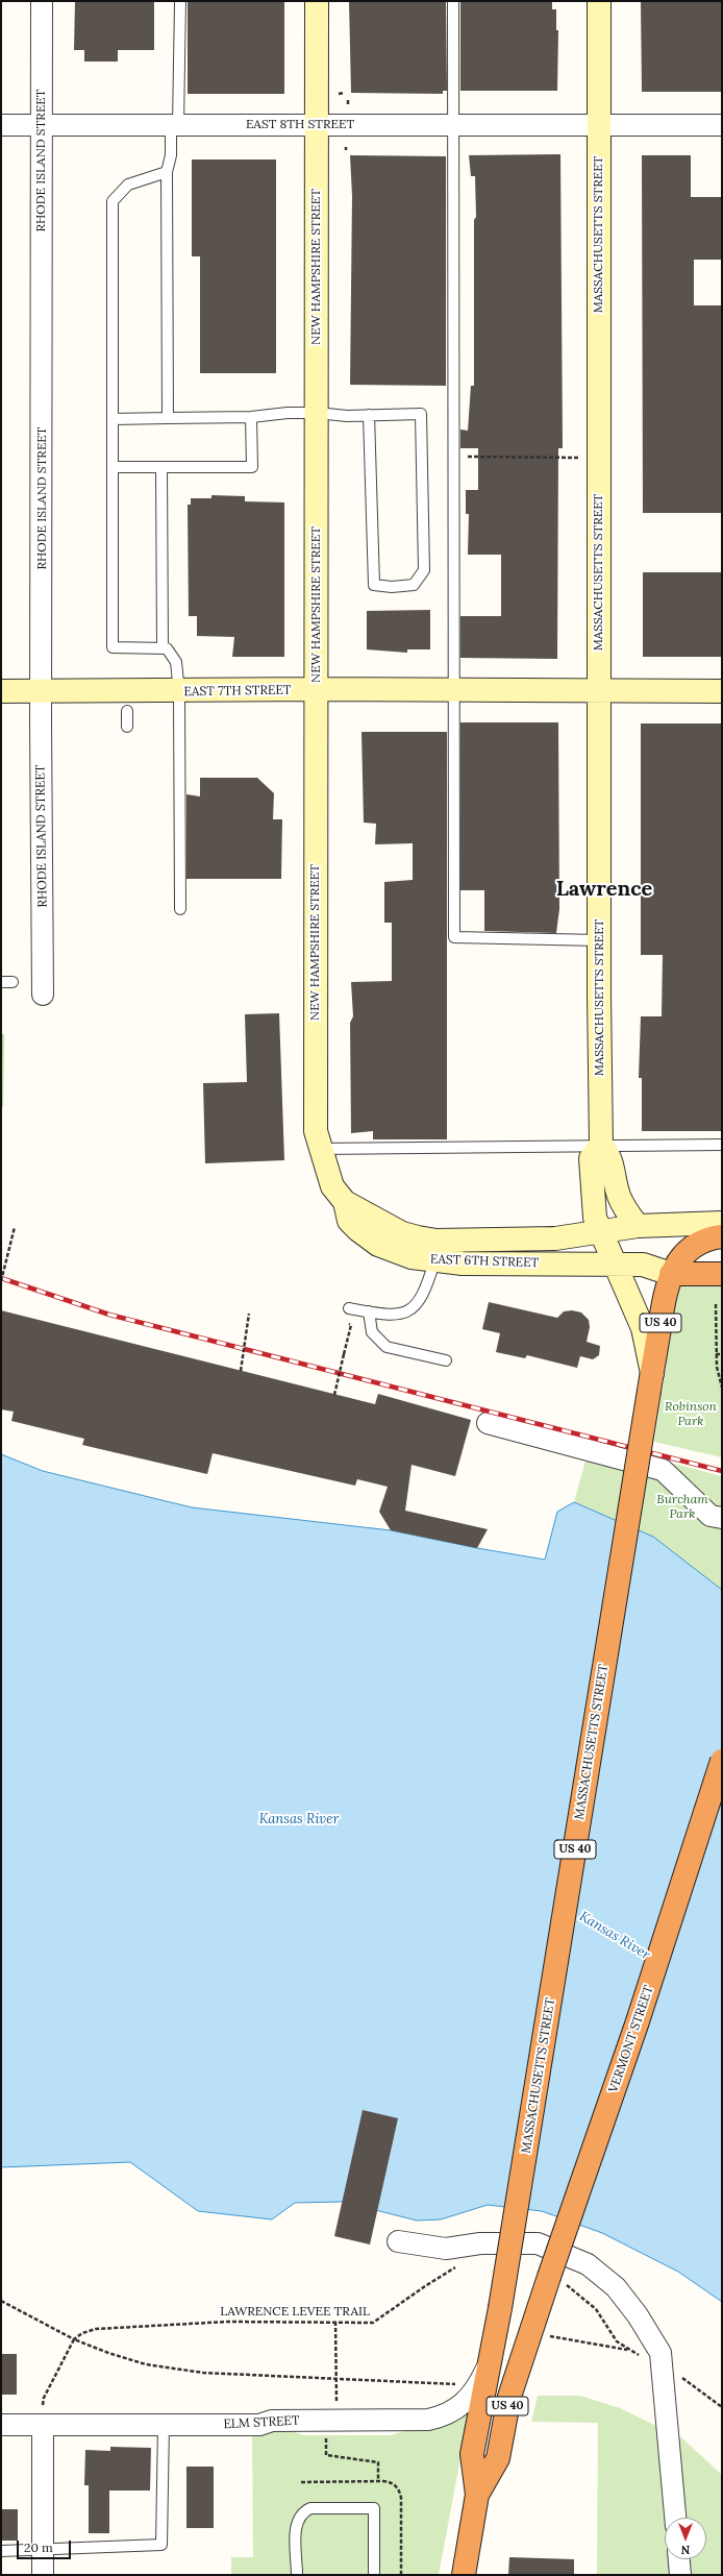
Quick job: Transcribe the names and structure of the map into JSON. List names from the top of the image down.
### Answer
{
  "streets": {
    "highway": ["MASSACHUSETTS STREET", "US 40", "VERMONT STREET"],
    "street": [
      "EAST 8TH STREET",
      "RHODE ISLAND STREET",
      "NEW HAMPSHIRE STREET",
      "EAST 7TH STREET",
      "EAST 6TH STREET",
      "ELM STREET"
    ],
    "path": ["LAWRENCE LEVEE TRAIL"]
  },
  "crossings": [
    ["EAST 8TH STREET", "RHODE ISLAND STREET"],
    ["EAST 8TH STREET", "MASSACHUSETTS STREET"],
    ["EAST 8TH STREET", "NEW HAMPSHIRE STREET"],
    ["RHODE ISLAND STREET", "EAST 7TH STREET"],
    ["MASSACHUSETTS STREET", "EAST 7TH STREET"],
    ["MASSACHUSETTS STREET", "EAST 6TH STREET"],
    ["MASSACHUSETTS STREET", "US 40"],
    ["MASSACHUSETTS STREET", "ELM STREET"],
    ["NEW HAMPSHIRE STREET", "EAST 7TH STREET"],
    ["NEW HAMPSHIRE STREET", "EAST 6TH STREET"],
    ["EAST 6TH STREET", "US 40"],
    ["US 40", "VERMONT STREET"],
    ["US 40", "ELM STREET"]
  ],
  "districts": ["Lawrence"],
  "water": ["Kansas River"],
  "parks": ["Robinson Park", "Burcham Park"],
  "scale_bar": "20 m",
  "north": "bottom"
}
